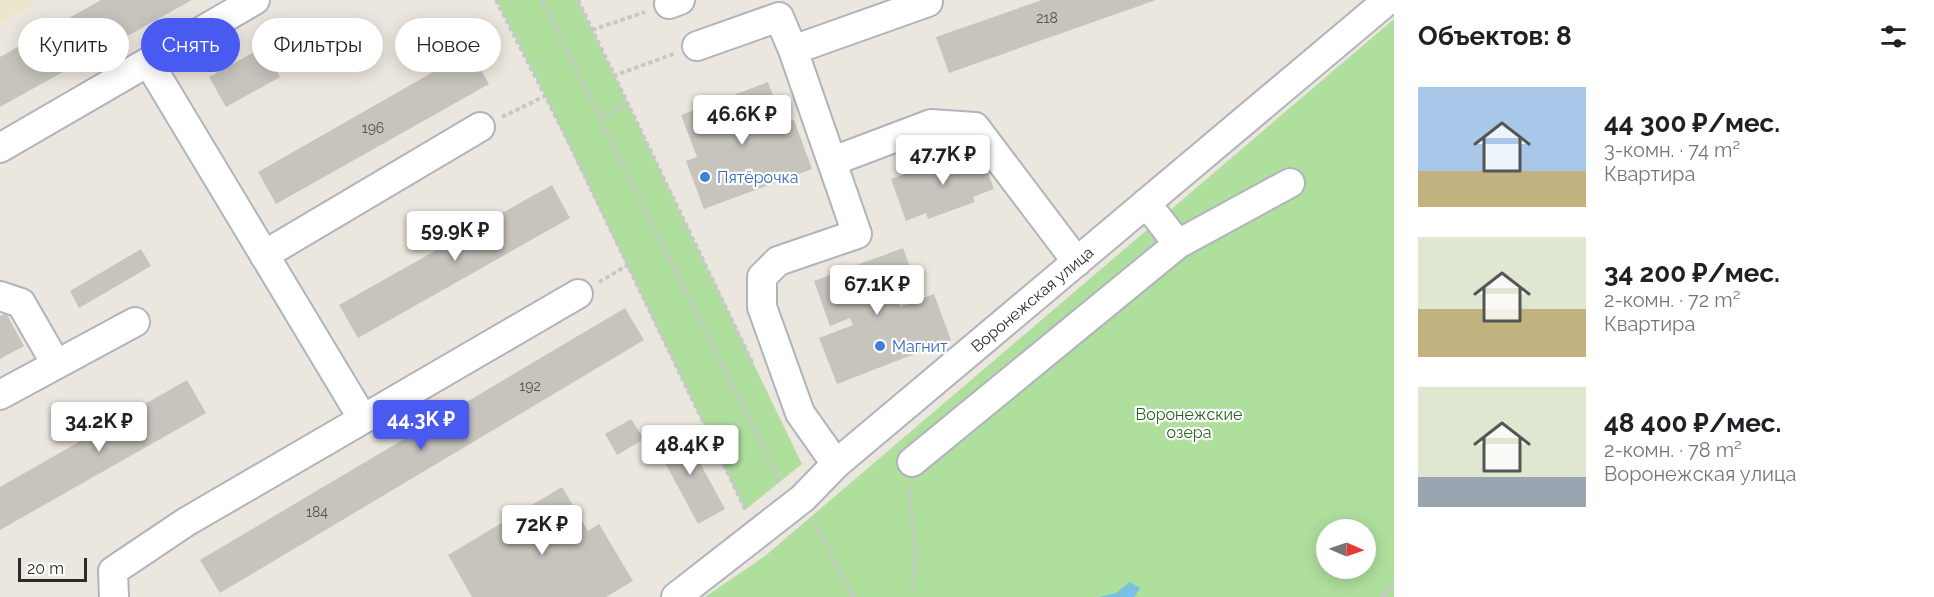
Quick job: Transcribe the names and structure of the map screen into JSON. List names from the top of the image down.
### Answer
{
  "streets": {
    "street": ["Воронежская улица"]
  },
  "parks": ["Воронежские озера"],
  "places": ["Пятёрочка", "Магнит"],
  "house_numbers": [
    "218",
    "196",
    "192",
    "184"
  ],
  "scale_bar": "20 m",
  "north": "right",
  "page": {
    "heading": "Объектов: 8",
    "chip": [
      "Купить",
      "Снять",
      "Фильтры",
      "Новое"
    ],
    "list": [
      {
        "name": "44 300 ₽/мес.",
        "note": "3-комн. · 74 m² · Квартира"
      },
      {
        "name": "34 200 ₽/мес.",
        "note": "2-комн. · 72 m² · Квартира"
      },
      {
        "name": "48 400 ₽/мес.",
        "note": "2-комн. · 78 m² · Воронежская улица"
      }
    ],
    "price": [
      "46.6K ₽",
      "47.7K ₽",
      "59.9K ₽",
      "67.1K ₽",
      "44.3K ₽",
      "34.2K ₽",
      "48.4K ₽",
      "72K ₽"
    ],
    "scale": "20 m"
  }
}
